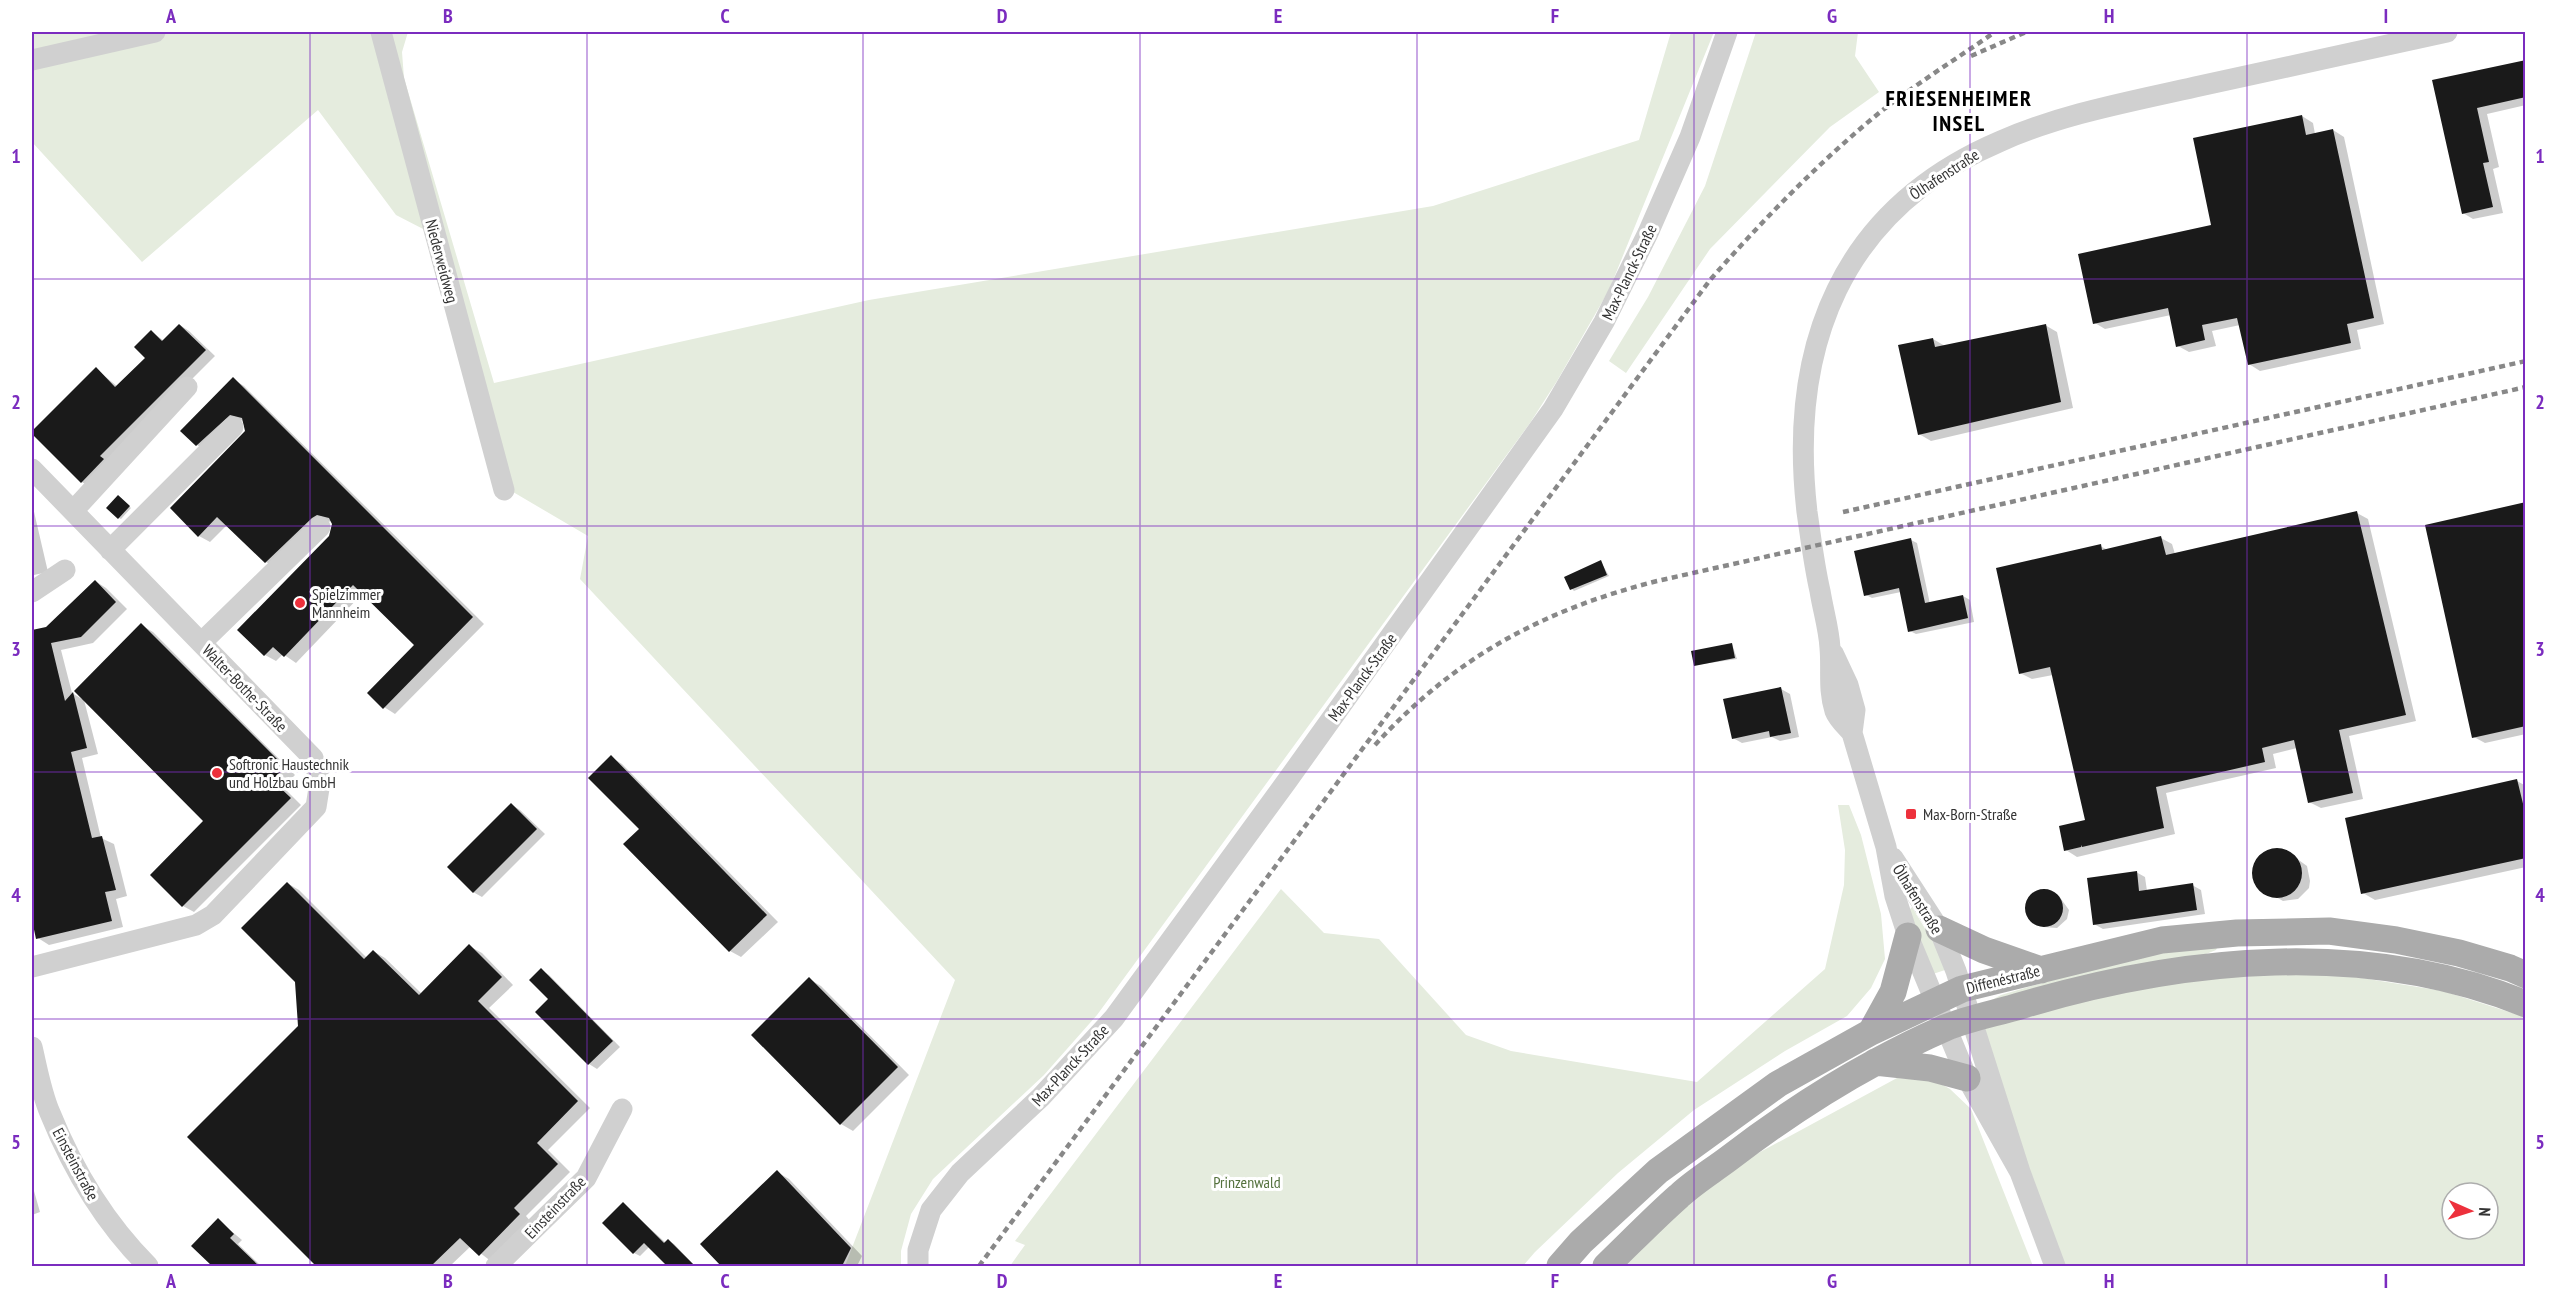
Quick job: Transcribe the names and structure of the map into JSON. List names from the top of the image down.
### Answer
{
  "streets": {
    "main road": ["Diffenéstraße"],
    "street": [
      "Ölhafenstraße",
      "Niederweidweg",
      "Max-Planck-Straße",
      "Walter-Bothe-Straße",
      "Einsteinstraße"
    ]
  },
  "crossings": [
    ["Ölhafenstraße", "Diffenéstraße"]
  ],
  "districts": ["FRIESENHEIMER INSEL"],
  "parks": ["Prinzenwald"],
  "places": {
    "other": ["Spielzimmer Mannheim", "Softronic Haustechnik und Holzbau GmbH"],
    "transit": ["Max-Born-Straße"]
  },
  "north": "right",
  "grid": {
    "columns": [
      "A",
      "B",
      "C",
      "D",
      "E",
      "F",
      "G",
      "H",
      "I"
    ],
    "rows": [
      "1",
      "2",
      "3",
      "4",
      "5"
    ]
  }
}
